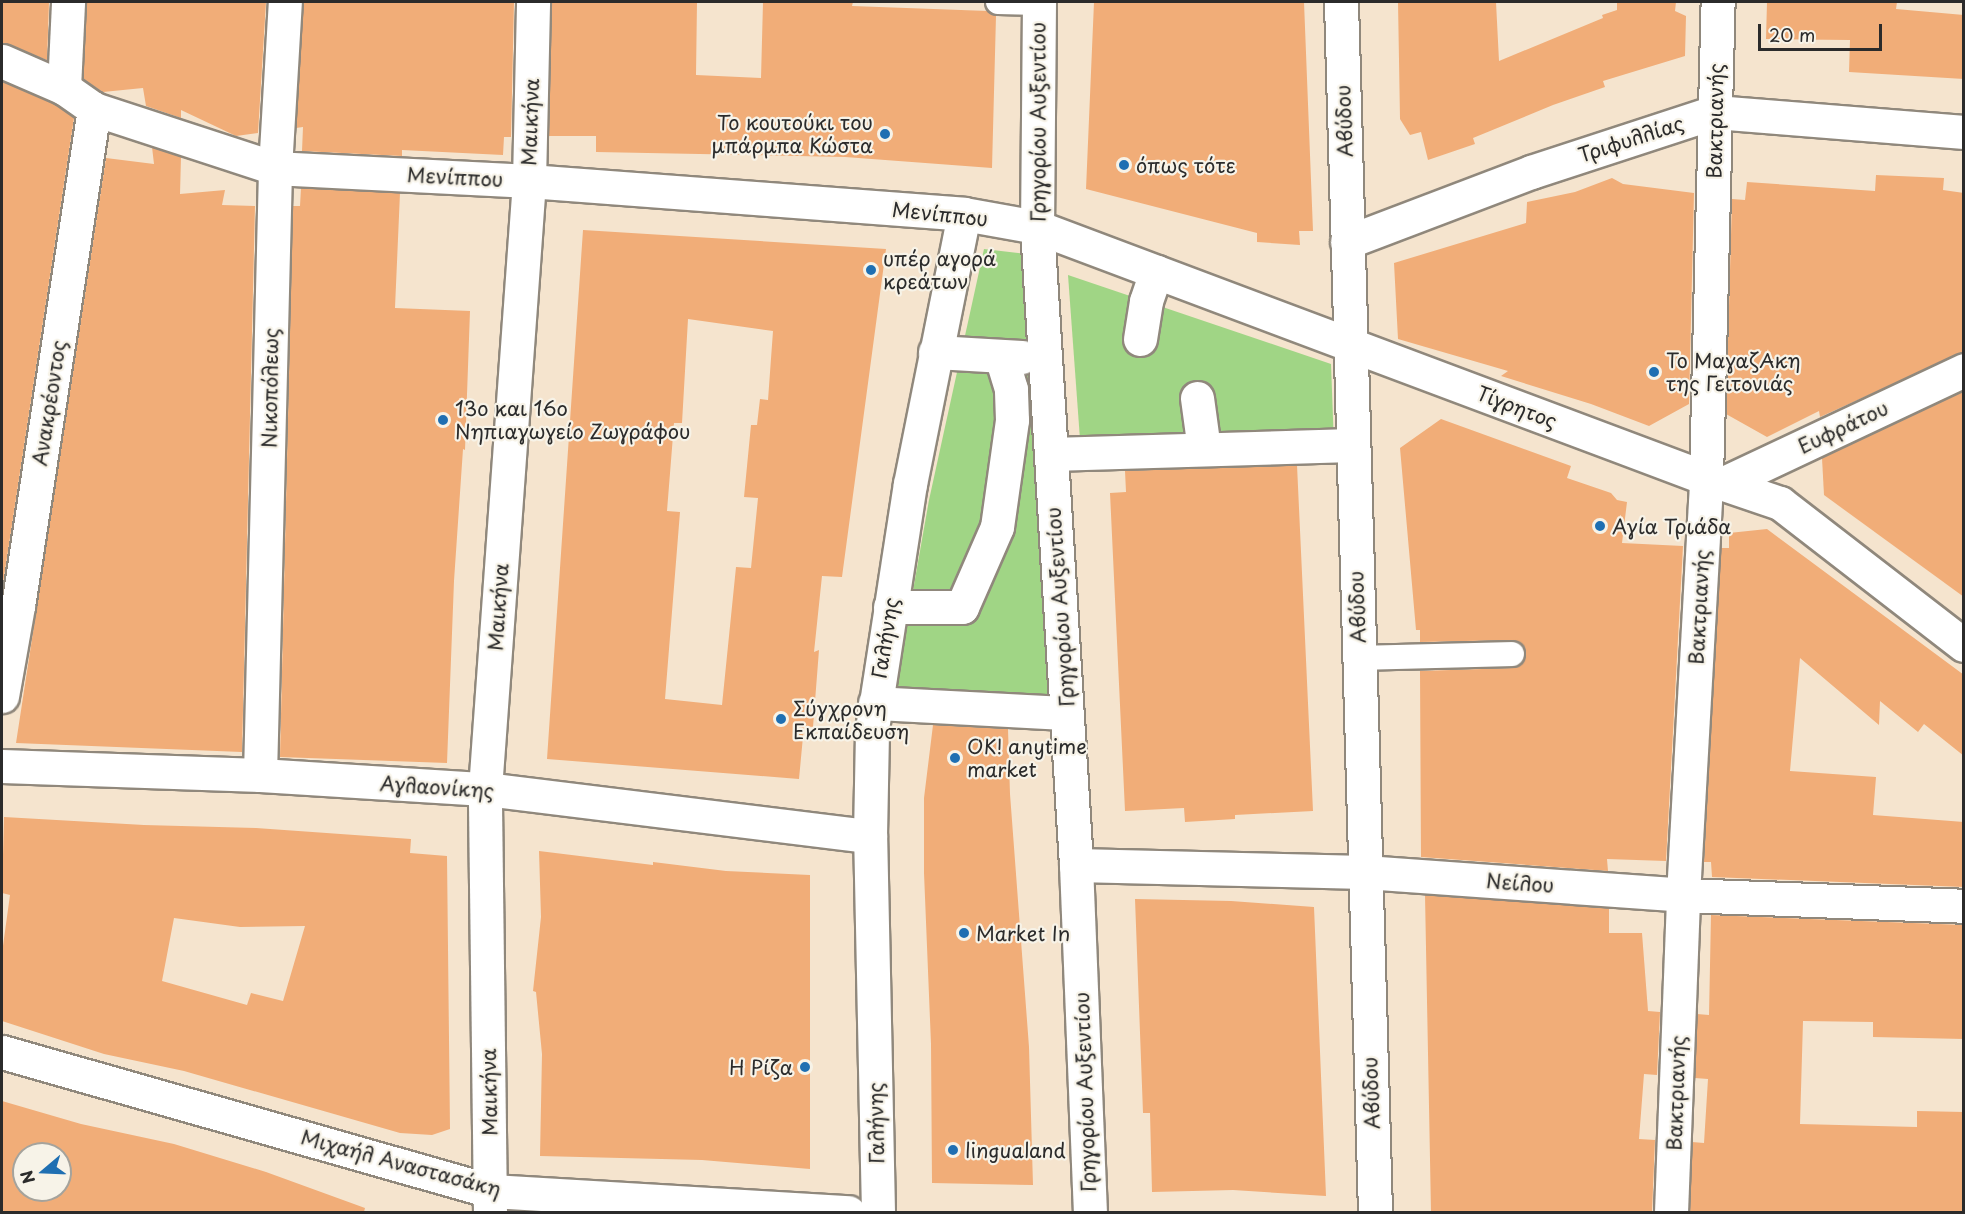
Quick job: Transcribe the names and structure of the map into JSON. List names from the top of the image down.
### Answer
{
  "streets": {
    "street": [
      "Αβύδου",
      "Βακτριανής",
      "Μαικήνα",
      "Γρηγορίου Αυξεντίου",
      "Τριφυλλίας",
      "Μενίππου",
      "Νικοπόλεως",
      "Ανακρέοντος",
      "Τίγρητος",
      "Ευφράτου",
      "Γαλήνης",
      "Αγλαονίκης",
      "Νείλου",
      "Μιχαήλ Αναστασάκη"
    ]
  },
  "crossings": [
    ["Αβύδου", "Τριφυλλίας"],
    ["Αβύδου", "Τίγρητος"],
    ["Αβύδου", "Νείλου"],
    ["Βακτριανής", "Τριφυλλίας"],
    ["Βακτριανής", "Τίγρητος"],
    ["Βακτριανής", "Ευφράτου"],
    ["Βακτριανής", "Νείλου"],
    ["Μαικήνα", "Μενίππου"],
    ["Μαικήνα", "Αγλαονίκης"],
    ["Μαικήνα", "Μιχαήλ Αναστασάκη"],
    ["Γρηγορίου Αυξεντίου", "Μενίππου"],
    ["Γρηγορίου Αυξεντίου", "Τίγρητος"],
    ["Γρηγορίου Αυξεντίου", "Νείλου"],
    ["Μενίππου", "Νικοπόλεως"],
    ["Μενίππου", "Ανακρέοντος"],
    ["Μενίππου", "Τίγρητος"],
    ["Μενίππου", "Γαλήνης"],
    ["Νικοπόλεως", "Αγλαονίκης"],
    ["Τίγρητος", "Ευφράτου"],
    ["Γαλήνης", "Αγλαονίκης"]
  ],
  "places": [
    "Το κουτούκι του μπάρμπα Κώστα",
    "όπως τότε",
    "υπέρ αγορά κρεάτων",
    "Το ΜαγαζΑκη της Γειτονιάς",
    "13ο και 16ο Νηπιαγωγείο Ζωγράφου",
    "Αγία Τριάδα",
    "Σύγχρονη Εκπαίδευση",
    "OK! anytime market",
    "Market In",
    "Η Ρίζα",
    "lingualand"
  ],
  "scale_bar": "20 m",
  "north": "left"
}
